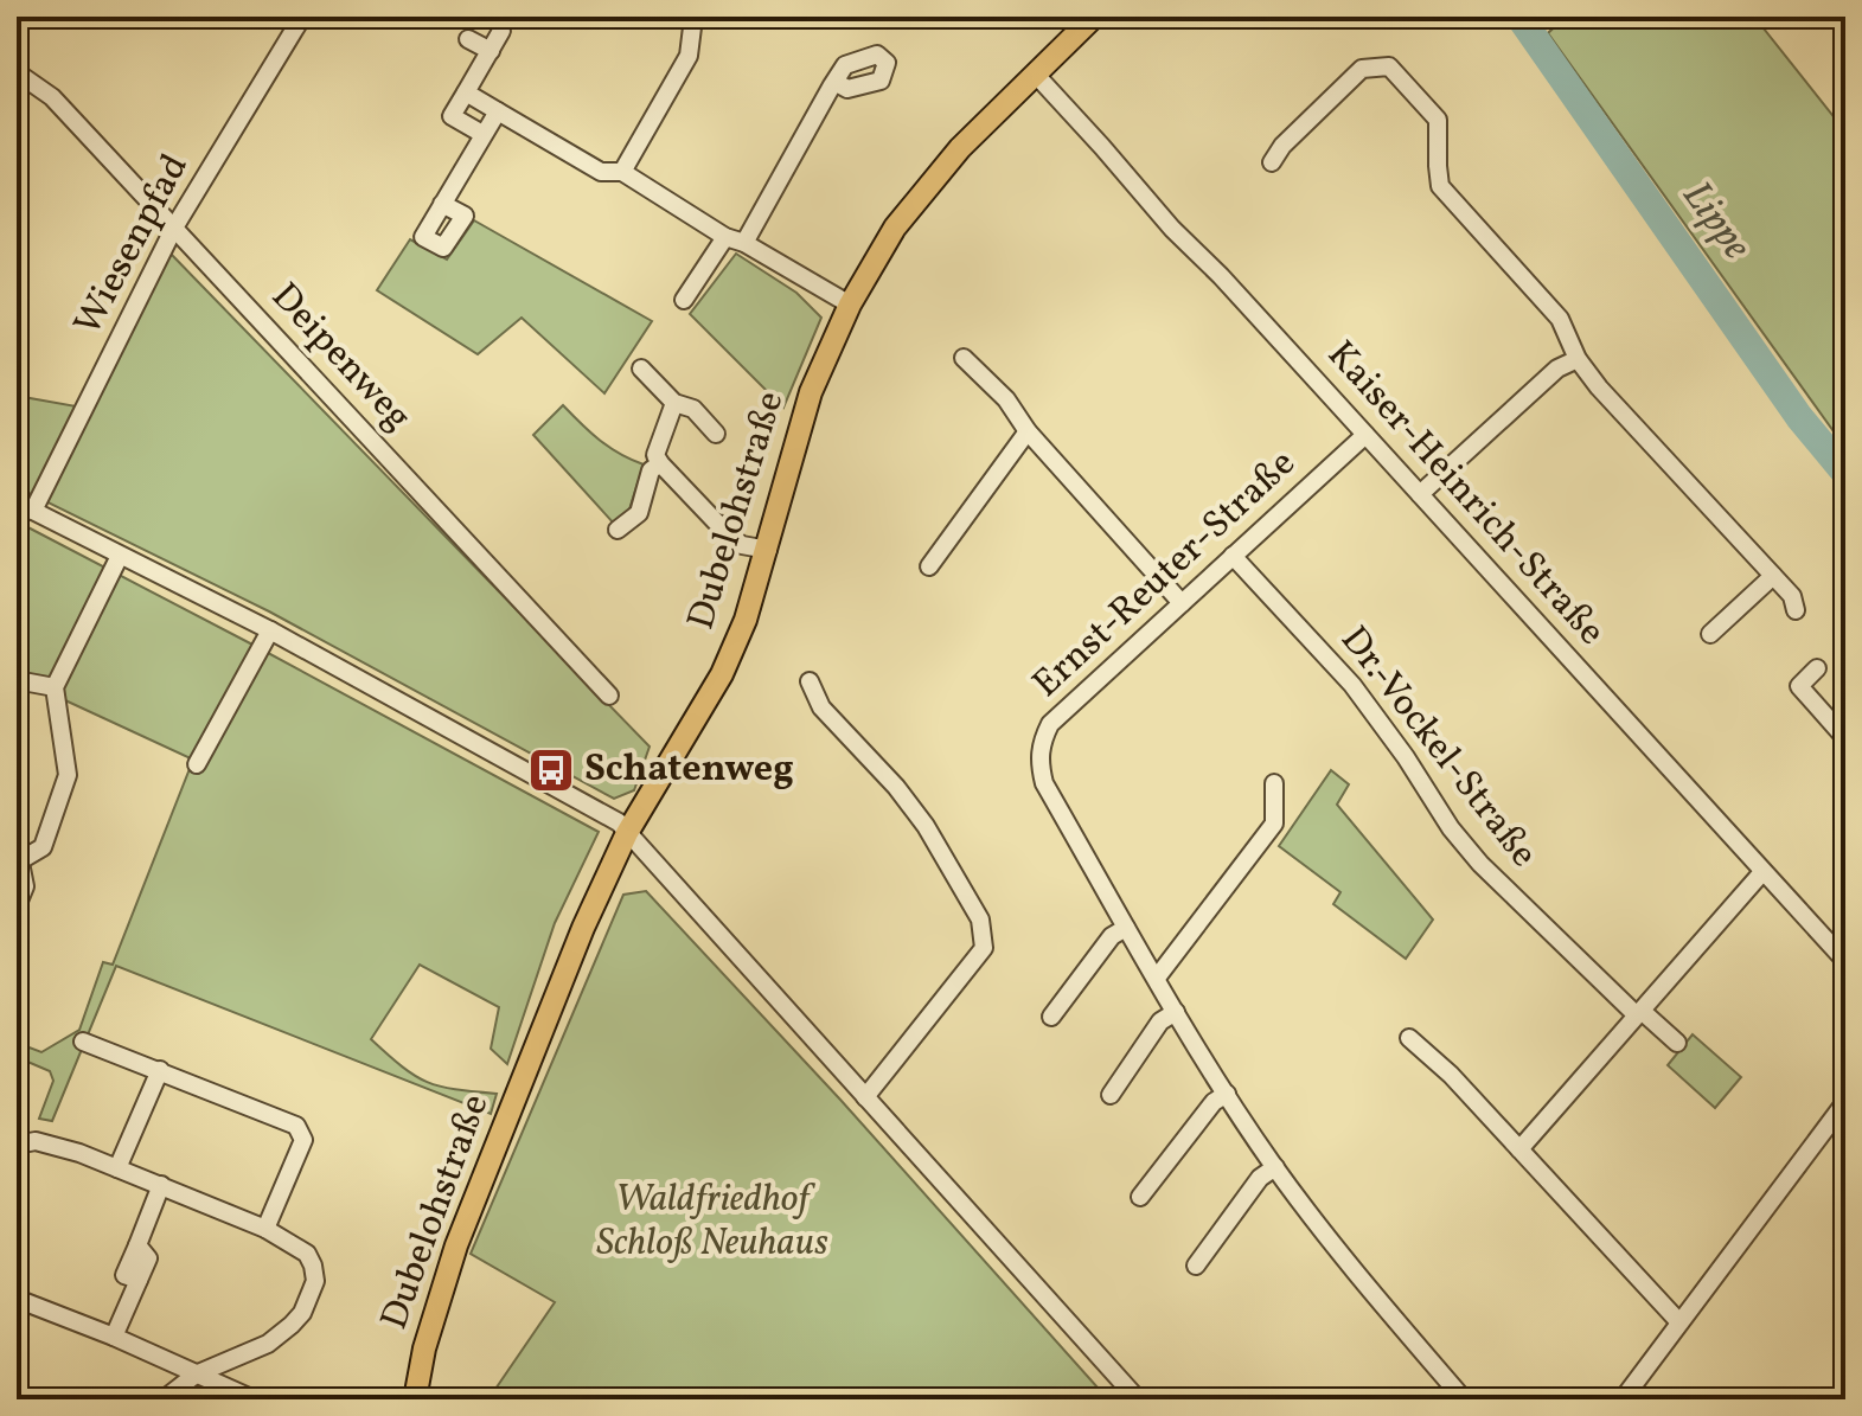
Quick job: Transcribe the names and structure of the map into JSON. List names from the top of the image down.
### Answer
{
  "streets": {
    "main road": ["Dubelohstraße"],
    "street": [
      "Wiesenpfad",
      "Deipenweg",
      "Kaiser-Heinrich-Straße",
      "Ernst-Reuter-Straße",
      "Dr.-Vockel-Straße"
    ]
  },
  "crossings": [
    ["Wiesenpfad", "Deipenweg"],
    ["Kaiser-Heinrich-Straße", "Dubelohstraße"],
    ["Kaiser-Heinrich-Straße", "Ernst-Reuter-Straße"],
    ["Ernst-Reuter-Straße", "Dr.-Vockel-Straße"]
  ],
  "water": ["Lippe"],
  "parks": ["Waldfriedhof Schloß Neuhaus"],
  "places": {
    "bus stop": ["Schatenweg"]
  }
}
